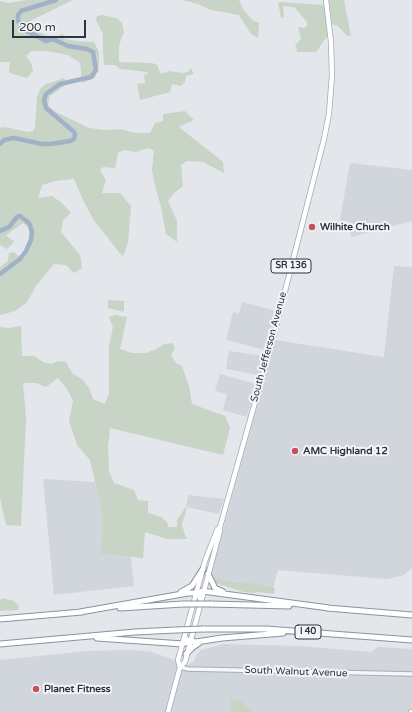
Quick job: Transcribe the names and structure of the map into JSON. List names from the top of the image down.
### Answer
{
  "streets": {
    "highway": ["I 40"],
    "main road": ["SR 136", "South Jefferson Avenue"],
    "street": ["South Walnut Avenue"]
  },
  "crossings": [
    ["South Jefferson Avenue", "South Walnut Avenue"]
  ],
  "places": ["Wilhite Church", "AMC Highland 12", "Planet Fitness"],
  "scale_bar": "200 m"
}
